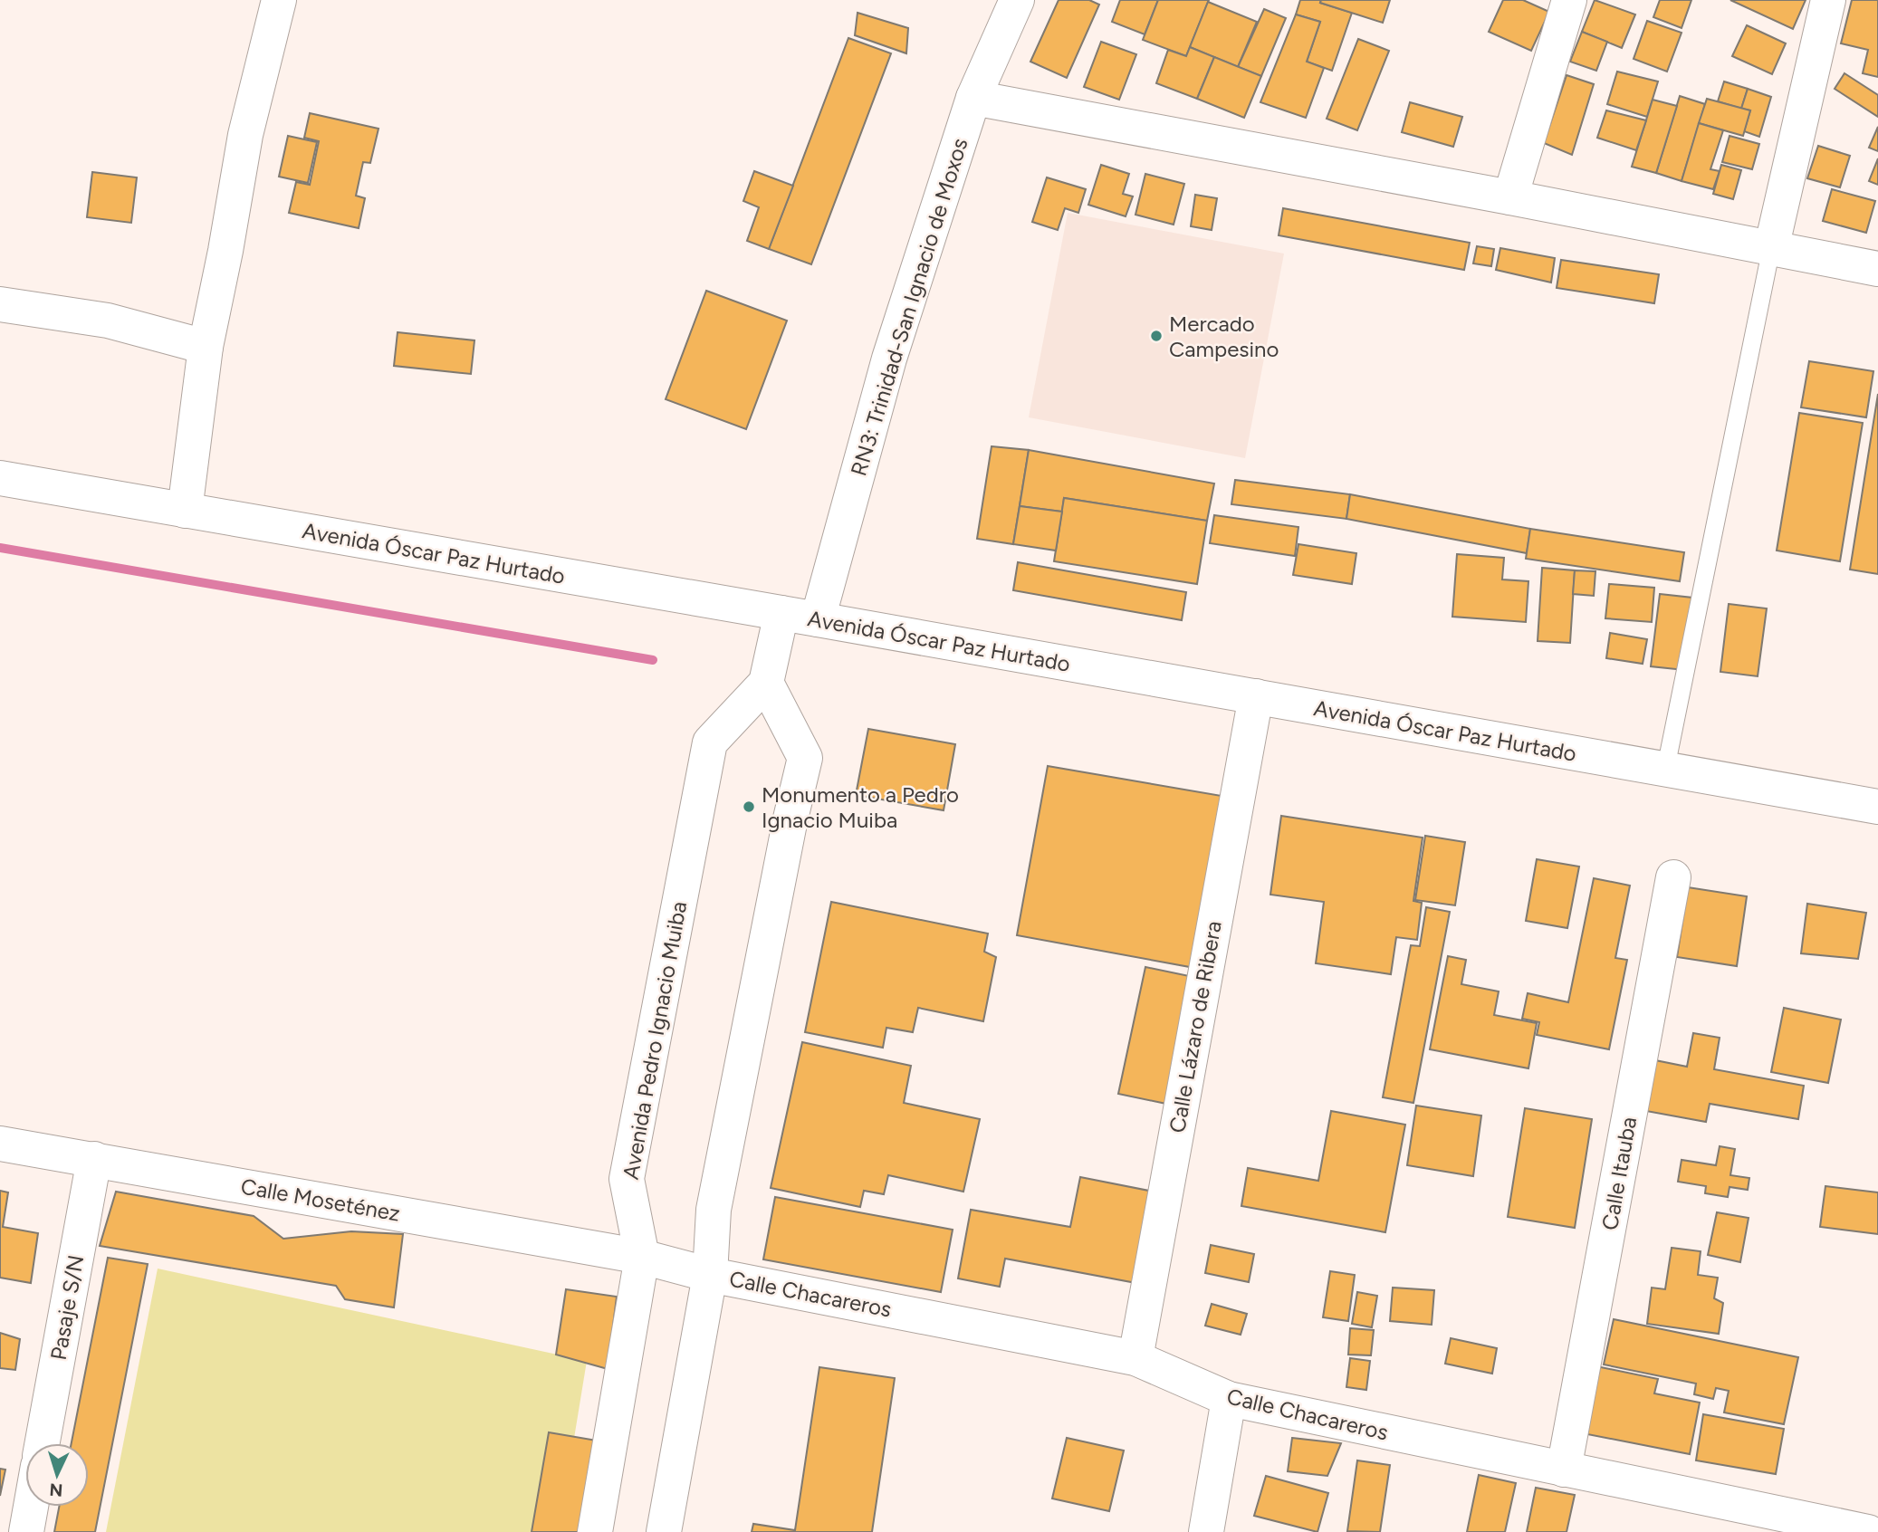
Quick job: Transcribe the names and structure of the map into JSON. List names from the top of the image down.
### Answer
{
  "streets": {
    "main road": [
      "RN3: Trinidad-San Ignacio de Moxos",
      "Avenida Óscar Paz Hurtado",
      "Calle Lázaro de Ribera",
      "Avenida Pedro Ignacio Muiba",
      "Calle Itauba",
      "Calle Moseténez",
      "Calle Chacareros",
      "Pasaje S/N"
    ]
  },
  "crossings": [
    ["RN3: Trinidad-San Ignacio de Moxos", "Avenida Óscar Paz Hurtado"],
    ["Avenida Óscar Paz Hurtado", "Calle Lázaro de Ribera"],
    ["Calle Lázaro de Ribera", "Calle Chacareros"],
    ["Avenida Pedro Ignacio Muiba", "Calle Moseténez"],
    ["Avenida Pedro Ignacio Muiba", "Calle Chacareros"],
    ["Calle Itauba", "Calle Chacareros"],
    ["Calle Moseténez", "Calle Chacareros"],
    ["Calle Moseténez", "Pasaje S/N"]
  ],
  "places": ["Mercado Campesino", "Monumento a Pedro Ignacio Muiba"],
  "north": "bottom"
}
